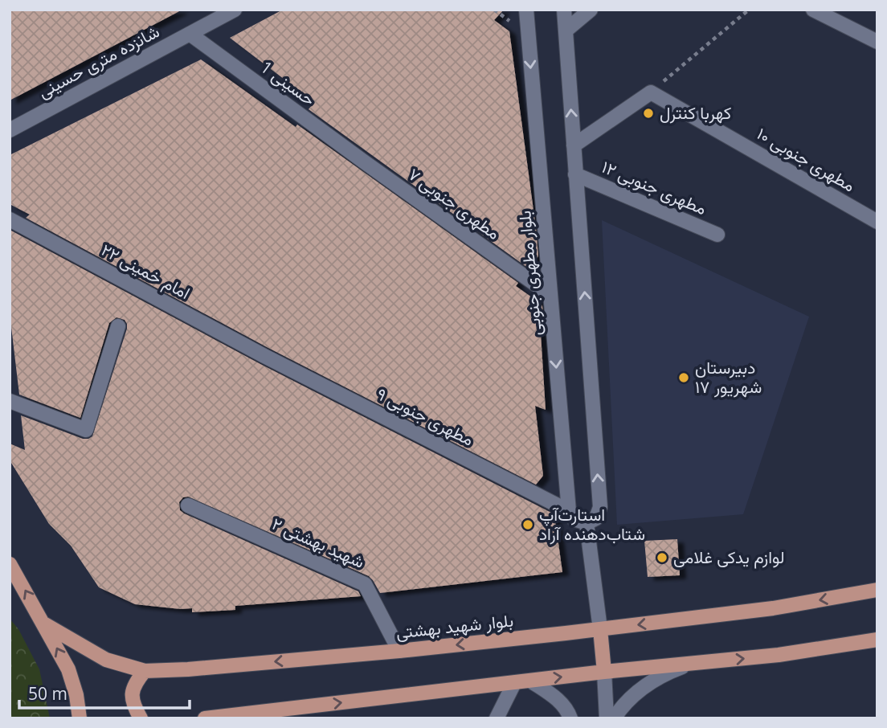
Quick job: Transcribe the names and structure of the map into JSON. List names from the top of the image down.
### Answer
{
  "streets": {
    "main road": ["بلوار شهید بهشتی"],
    "street": [
      "شانزده متری حسینی",
      "حسینی 1",
      "مطهری جنوبی ۱۰",
      "مطهری جنوبی ۱۲",
      "مطهری جنوبی ۷",
      "امام خمینی ۲۲",
      "بلوار مطهری جنوبی",
      "مطهری جنوبی ۹",
      "شهید بهشتی ۲"
    ]
  },
  "crossings": [
    ["شانزده متری حسینی", "حسینی 1"],
    ["حسینی 1", "مطهری جنوبی ۷"],
    ["مطهری جنوبی ۷", "بلوار مطهری جنوبی"],
    ["امام خمینی ۲۲", "مطهری جنوبی ۹"],
    ["بلوار مطهری جنوبی", "مطهری جنوبی ۹"],
    ["شهید بهشتی ۲", "بلوار شهید بهشتی"]
  ],
  "places": [
    "کهربا کنترل",
    "دبیرستان ۱۷ شهریور",
    "استارت‌آپ شتاب‌دهنده آراد",
    "لوازم یدکی غلامی"
  ],
  "scale_bar": "50 m"
}
